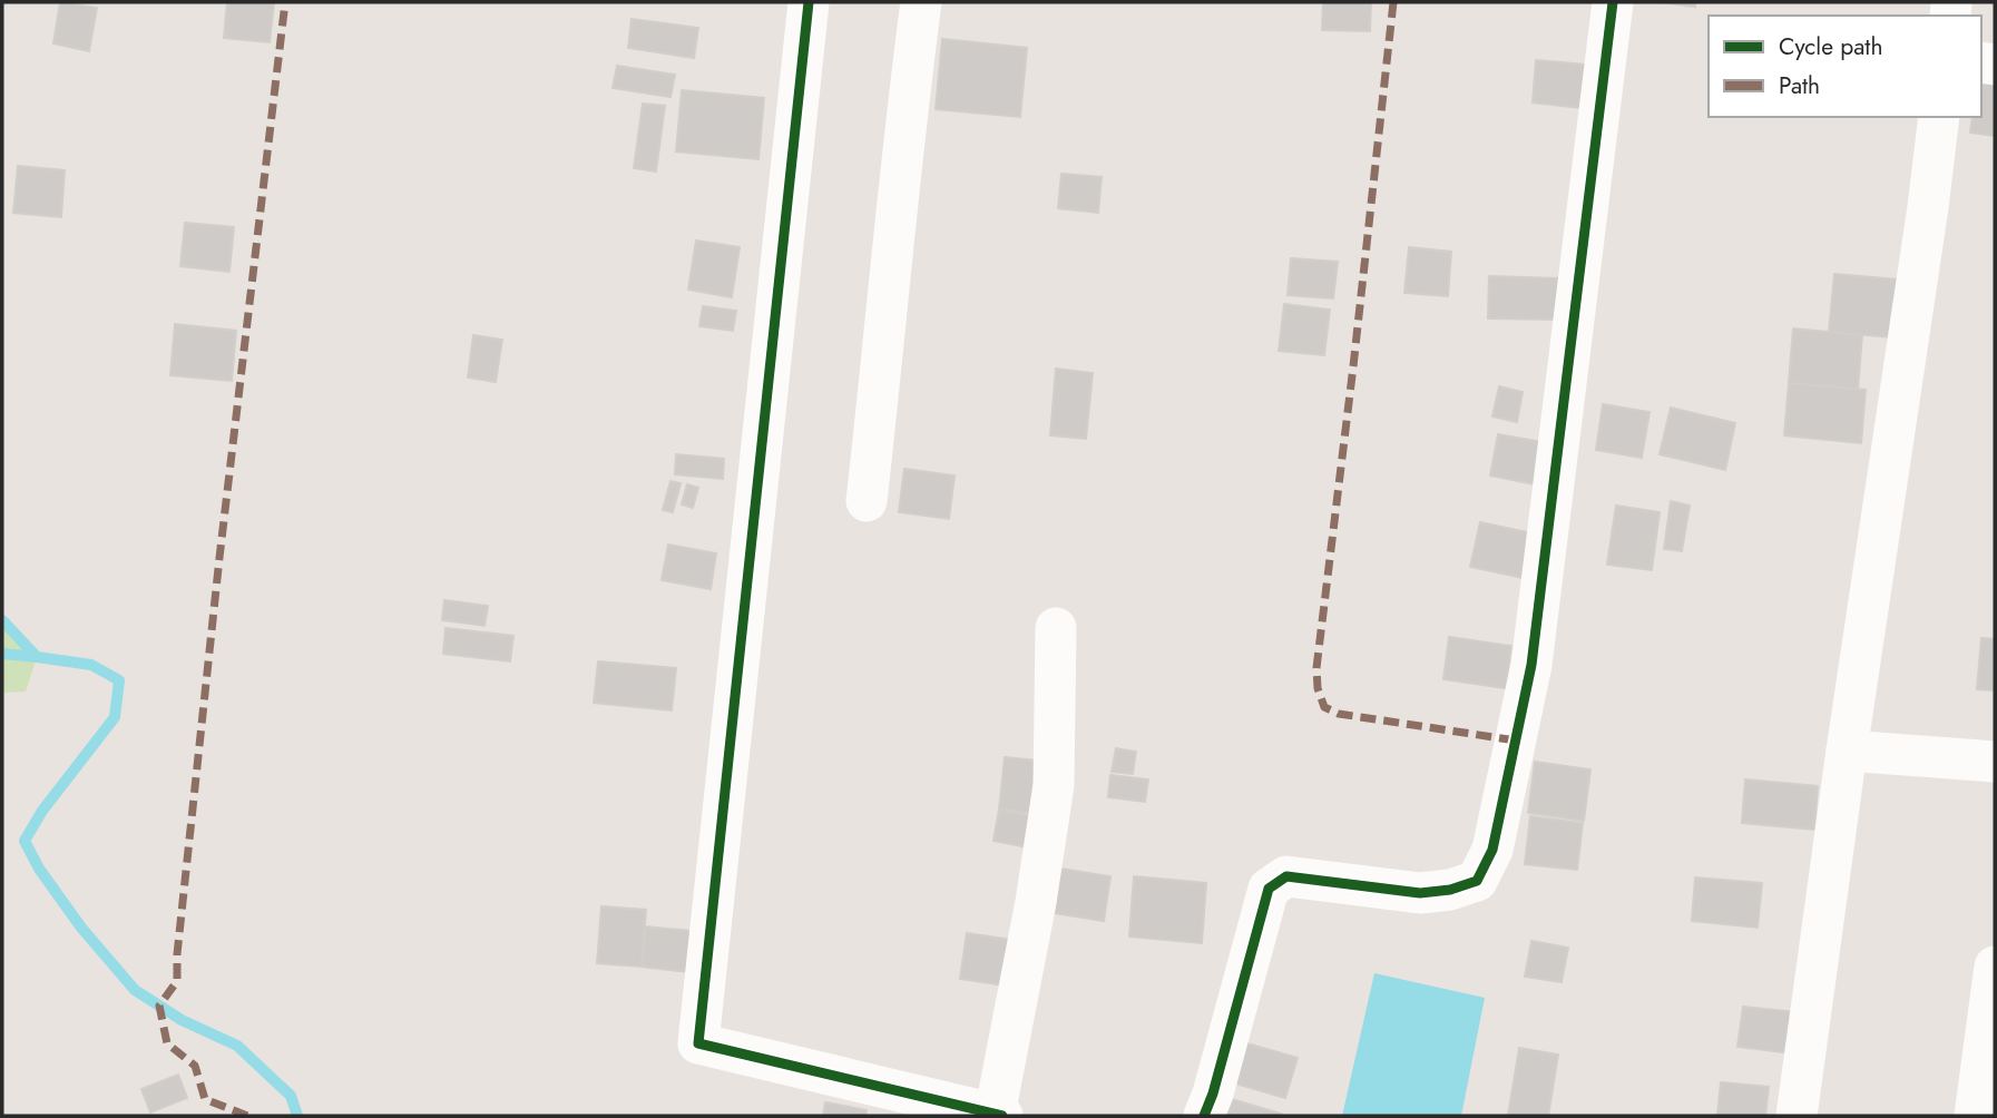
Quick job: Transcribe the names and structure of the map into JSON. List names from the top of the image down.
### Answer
{
  "legend": ["Cycle path", "Path"]
}
